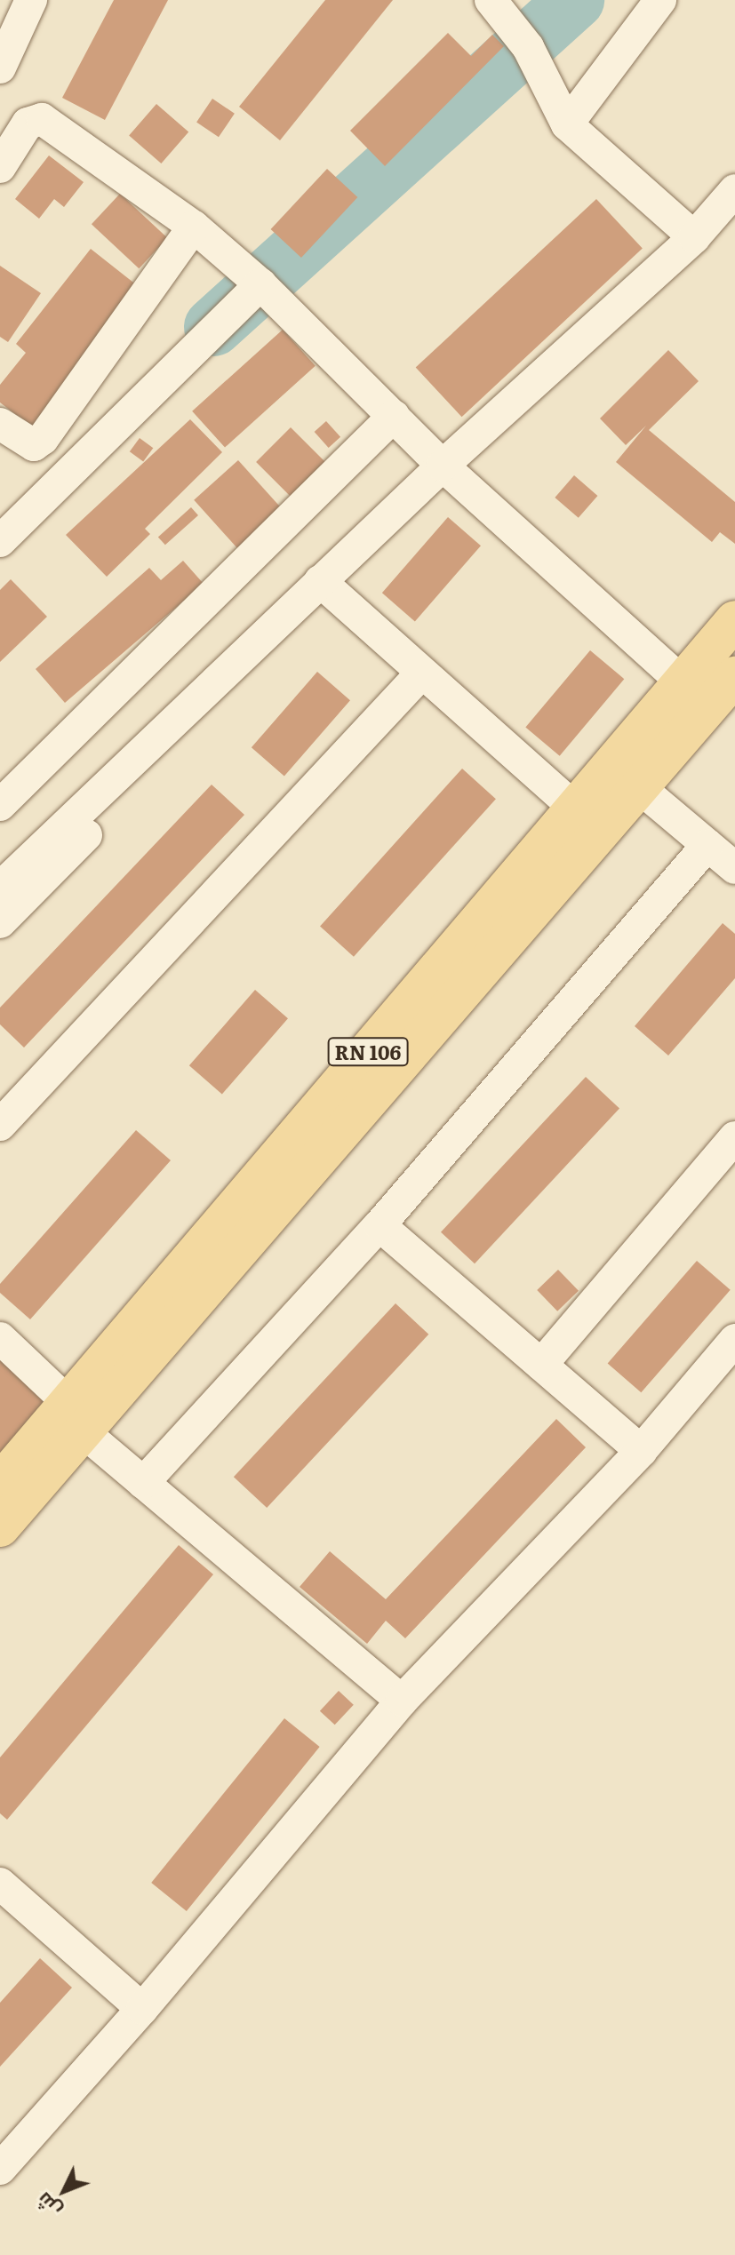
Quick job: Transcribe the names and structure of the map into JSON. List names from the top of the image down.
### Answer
{
  "streets": {
    "main road": ["RN 106"]
  },
  "north": "bottom left"
}
